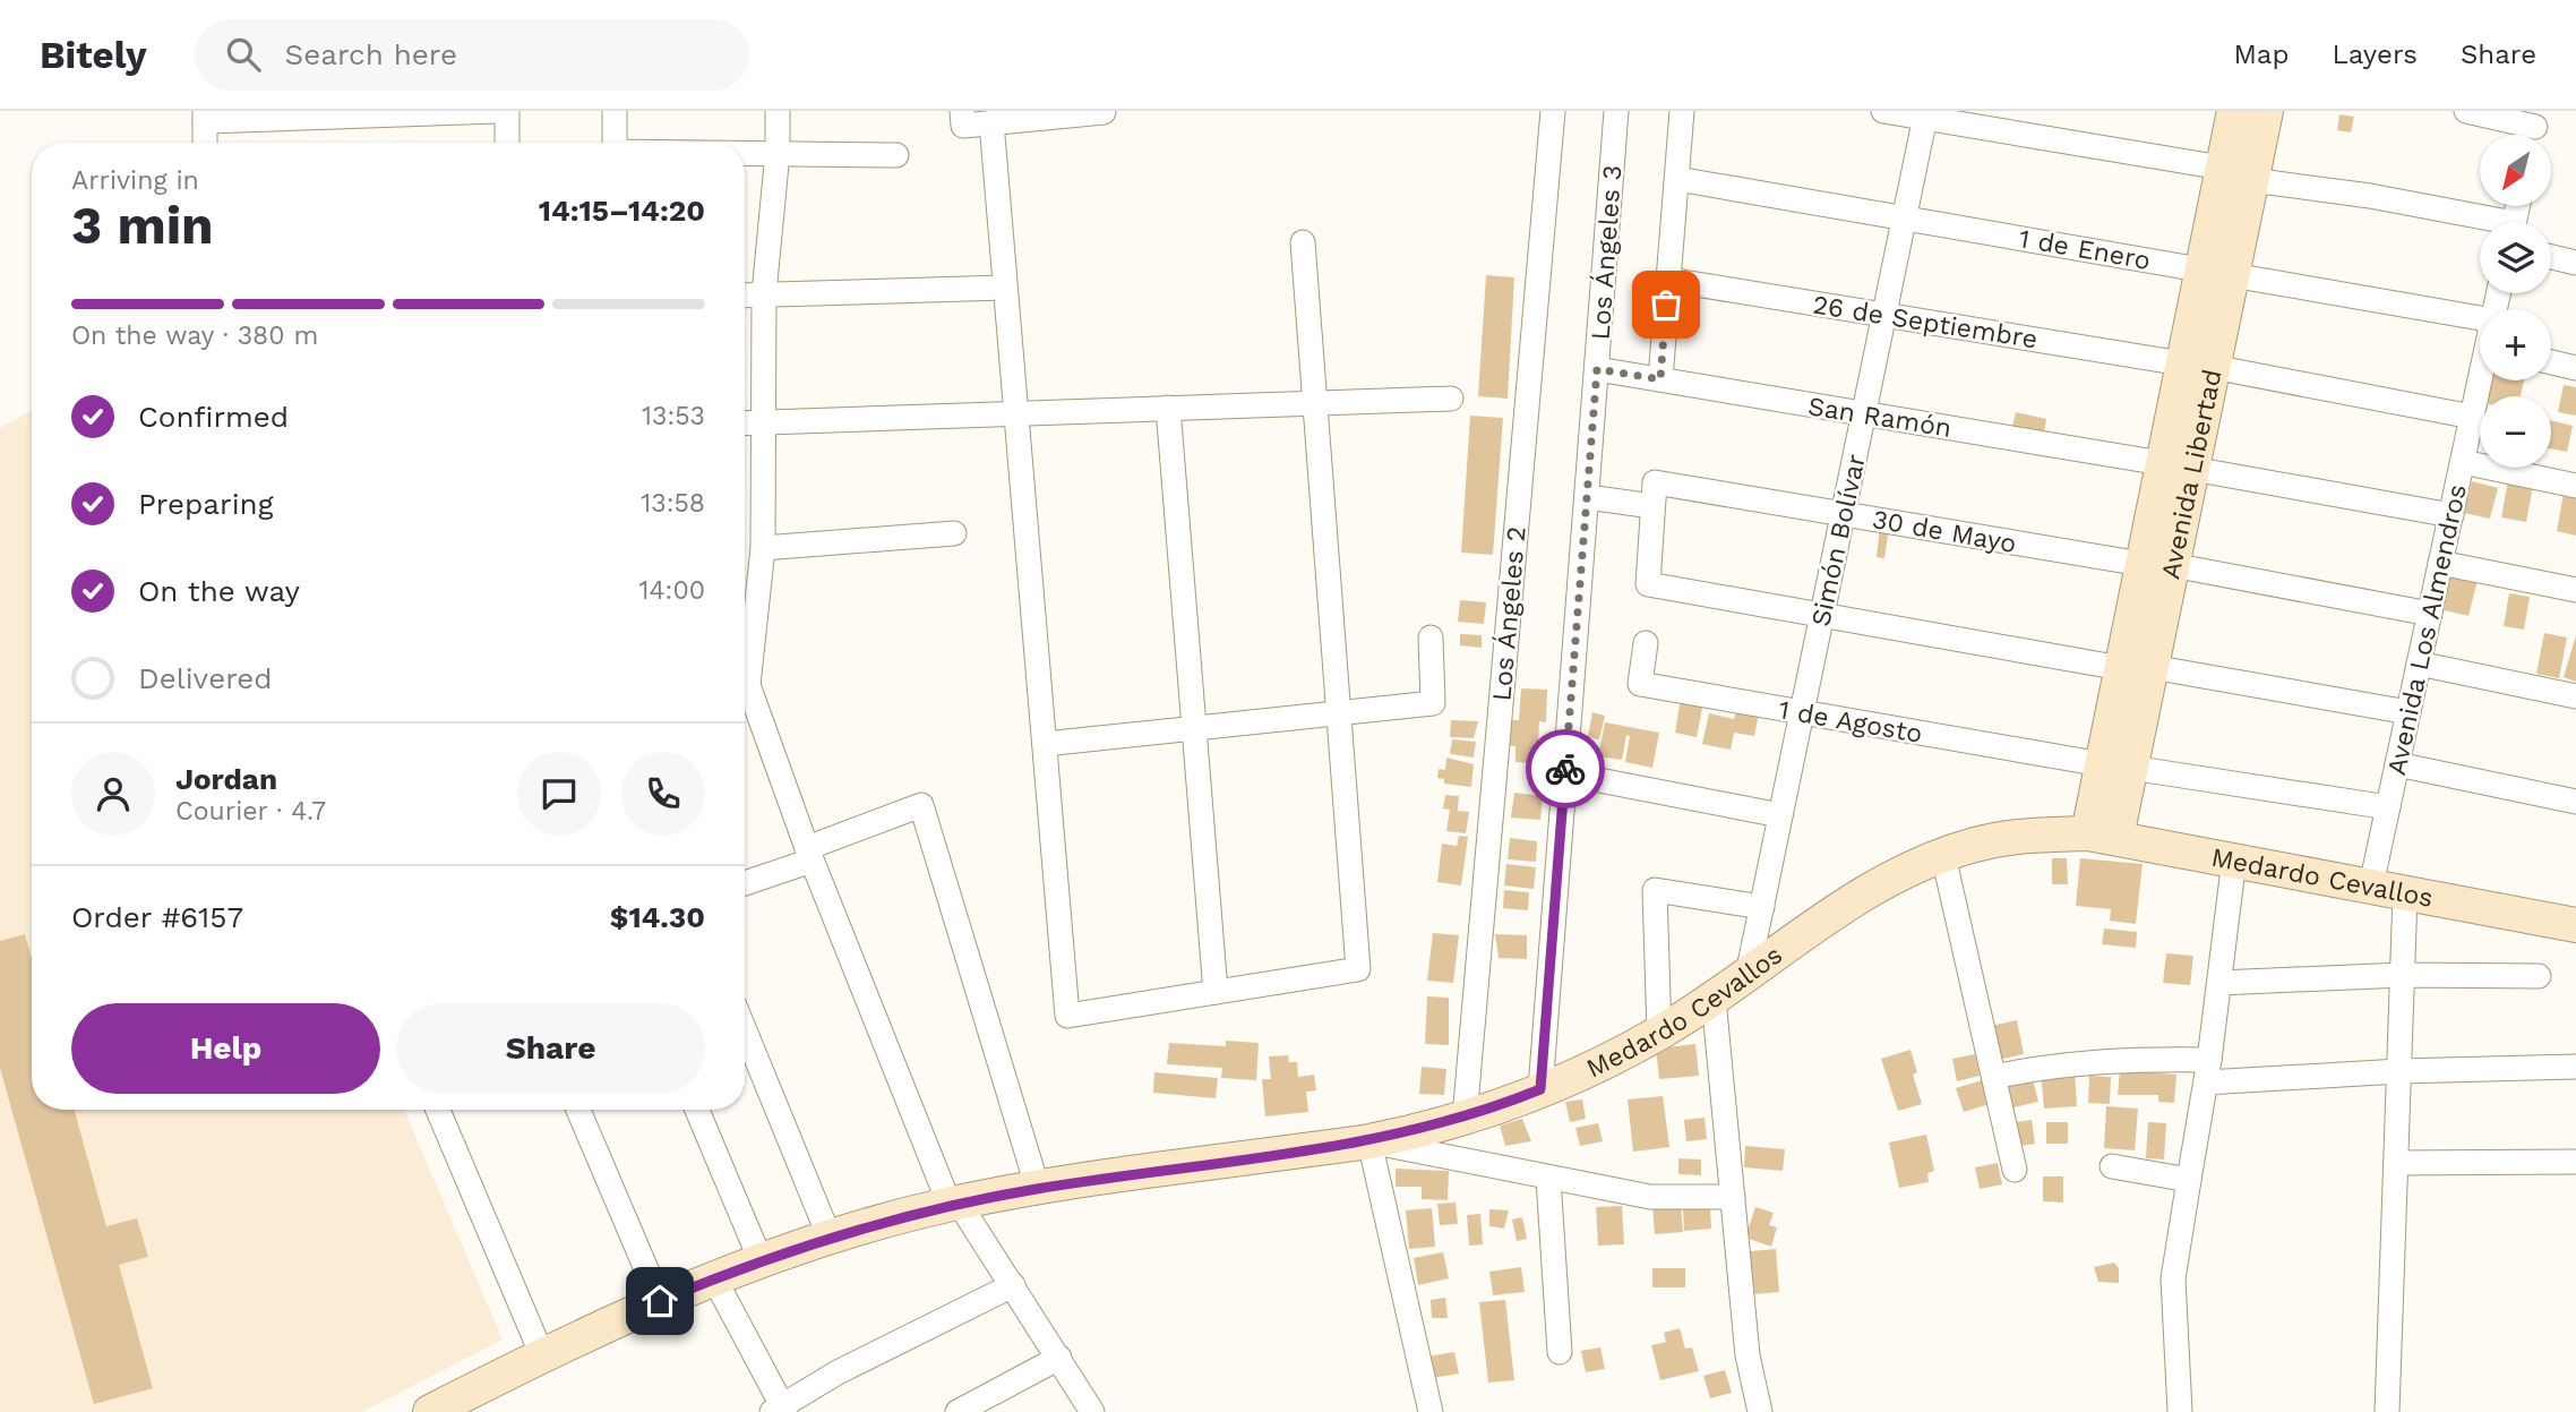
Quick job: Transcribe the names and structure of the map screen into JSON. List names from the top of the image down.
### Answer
{
  "streets": {
    "street": [
      "1 de Enero",
      "Los Ángeles 3",
      "26 de Septiembre",
      "San Ramón",
      "Avenida Libertad",
      "30 de Mayo",
      "Simón Bolívar",
      "Los Ángeles 2",
      "Avenida Los Almendros",
      "1 de Agosto",
      "Medardo Cevallos"
    ]
  },
  "crossings": [
    ["1 de Enero", "Avenida Libertad"],
    ["1 de Enero", "Simón Bolívar"],
    ["Los Ángeles 3", "San Ramón"],
    ["Los Ángeles 3", "30 de Mayo"],
    ["Los Ángeles 3", "Medardo Cevallos"],
    ["26 de Septiembre", "Avenida Libertad"],
    ["26 de Septiembre", "Simón Bolívar"],
    ["26 de Septiembre", "Avenida Los Almendros"],
    ["San Ramón", "Avenida Libertad"],
    ["San Ramón", "Simón Bolívar"],
    ["San Ramón", "Avenida Los Almendros"],
    ["Avenida Libertad", "30 de Mayo"],
    ["Avenida Libertad", "1 de Agosto"],
    ["Avenida Libertad", "Medardo Cevallos"],
    ["30 de Mayo", "Simón Bolívar"],
    ["30 de Mayo", "Avenida Los Almendros"],
    ["Simón Bolívar", "1 de Agosto"],
    ["Simón Bolívar", "Medardo Cevallos"],
    ["Los Ángeles 2", "Medardo Cevallos"],
    ["Avenida Los Almendros", "1 de Agosto"],
    ["Avenida Los Almendros", "Medardo Cevallos"]
  ],
  "north": "bottom left",
  "page": {
    "header": "Bitely",
    "search": "Search here",
    "nav": ["Map", "Layers", "Share"],
    "map_buttons": ["+", "−"],
    "heading": ["3 min", "Arriving in", "14:15–14:20"],
    "panel": [
      "Jordan",
      "Courier · 4.7",
      "Order #6157",
      "$14.30"
    ],
    "bar": "On the way · 380 m",
    "list": [
      ["Confirmed", "13:53"],
      ["Preparing", "13:58"],
      ["On the way", "14:00"],
      "Delivered"
    ],
    "buttons": ["Help", "Share"]
  }
}
